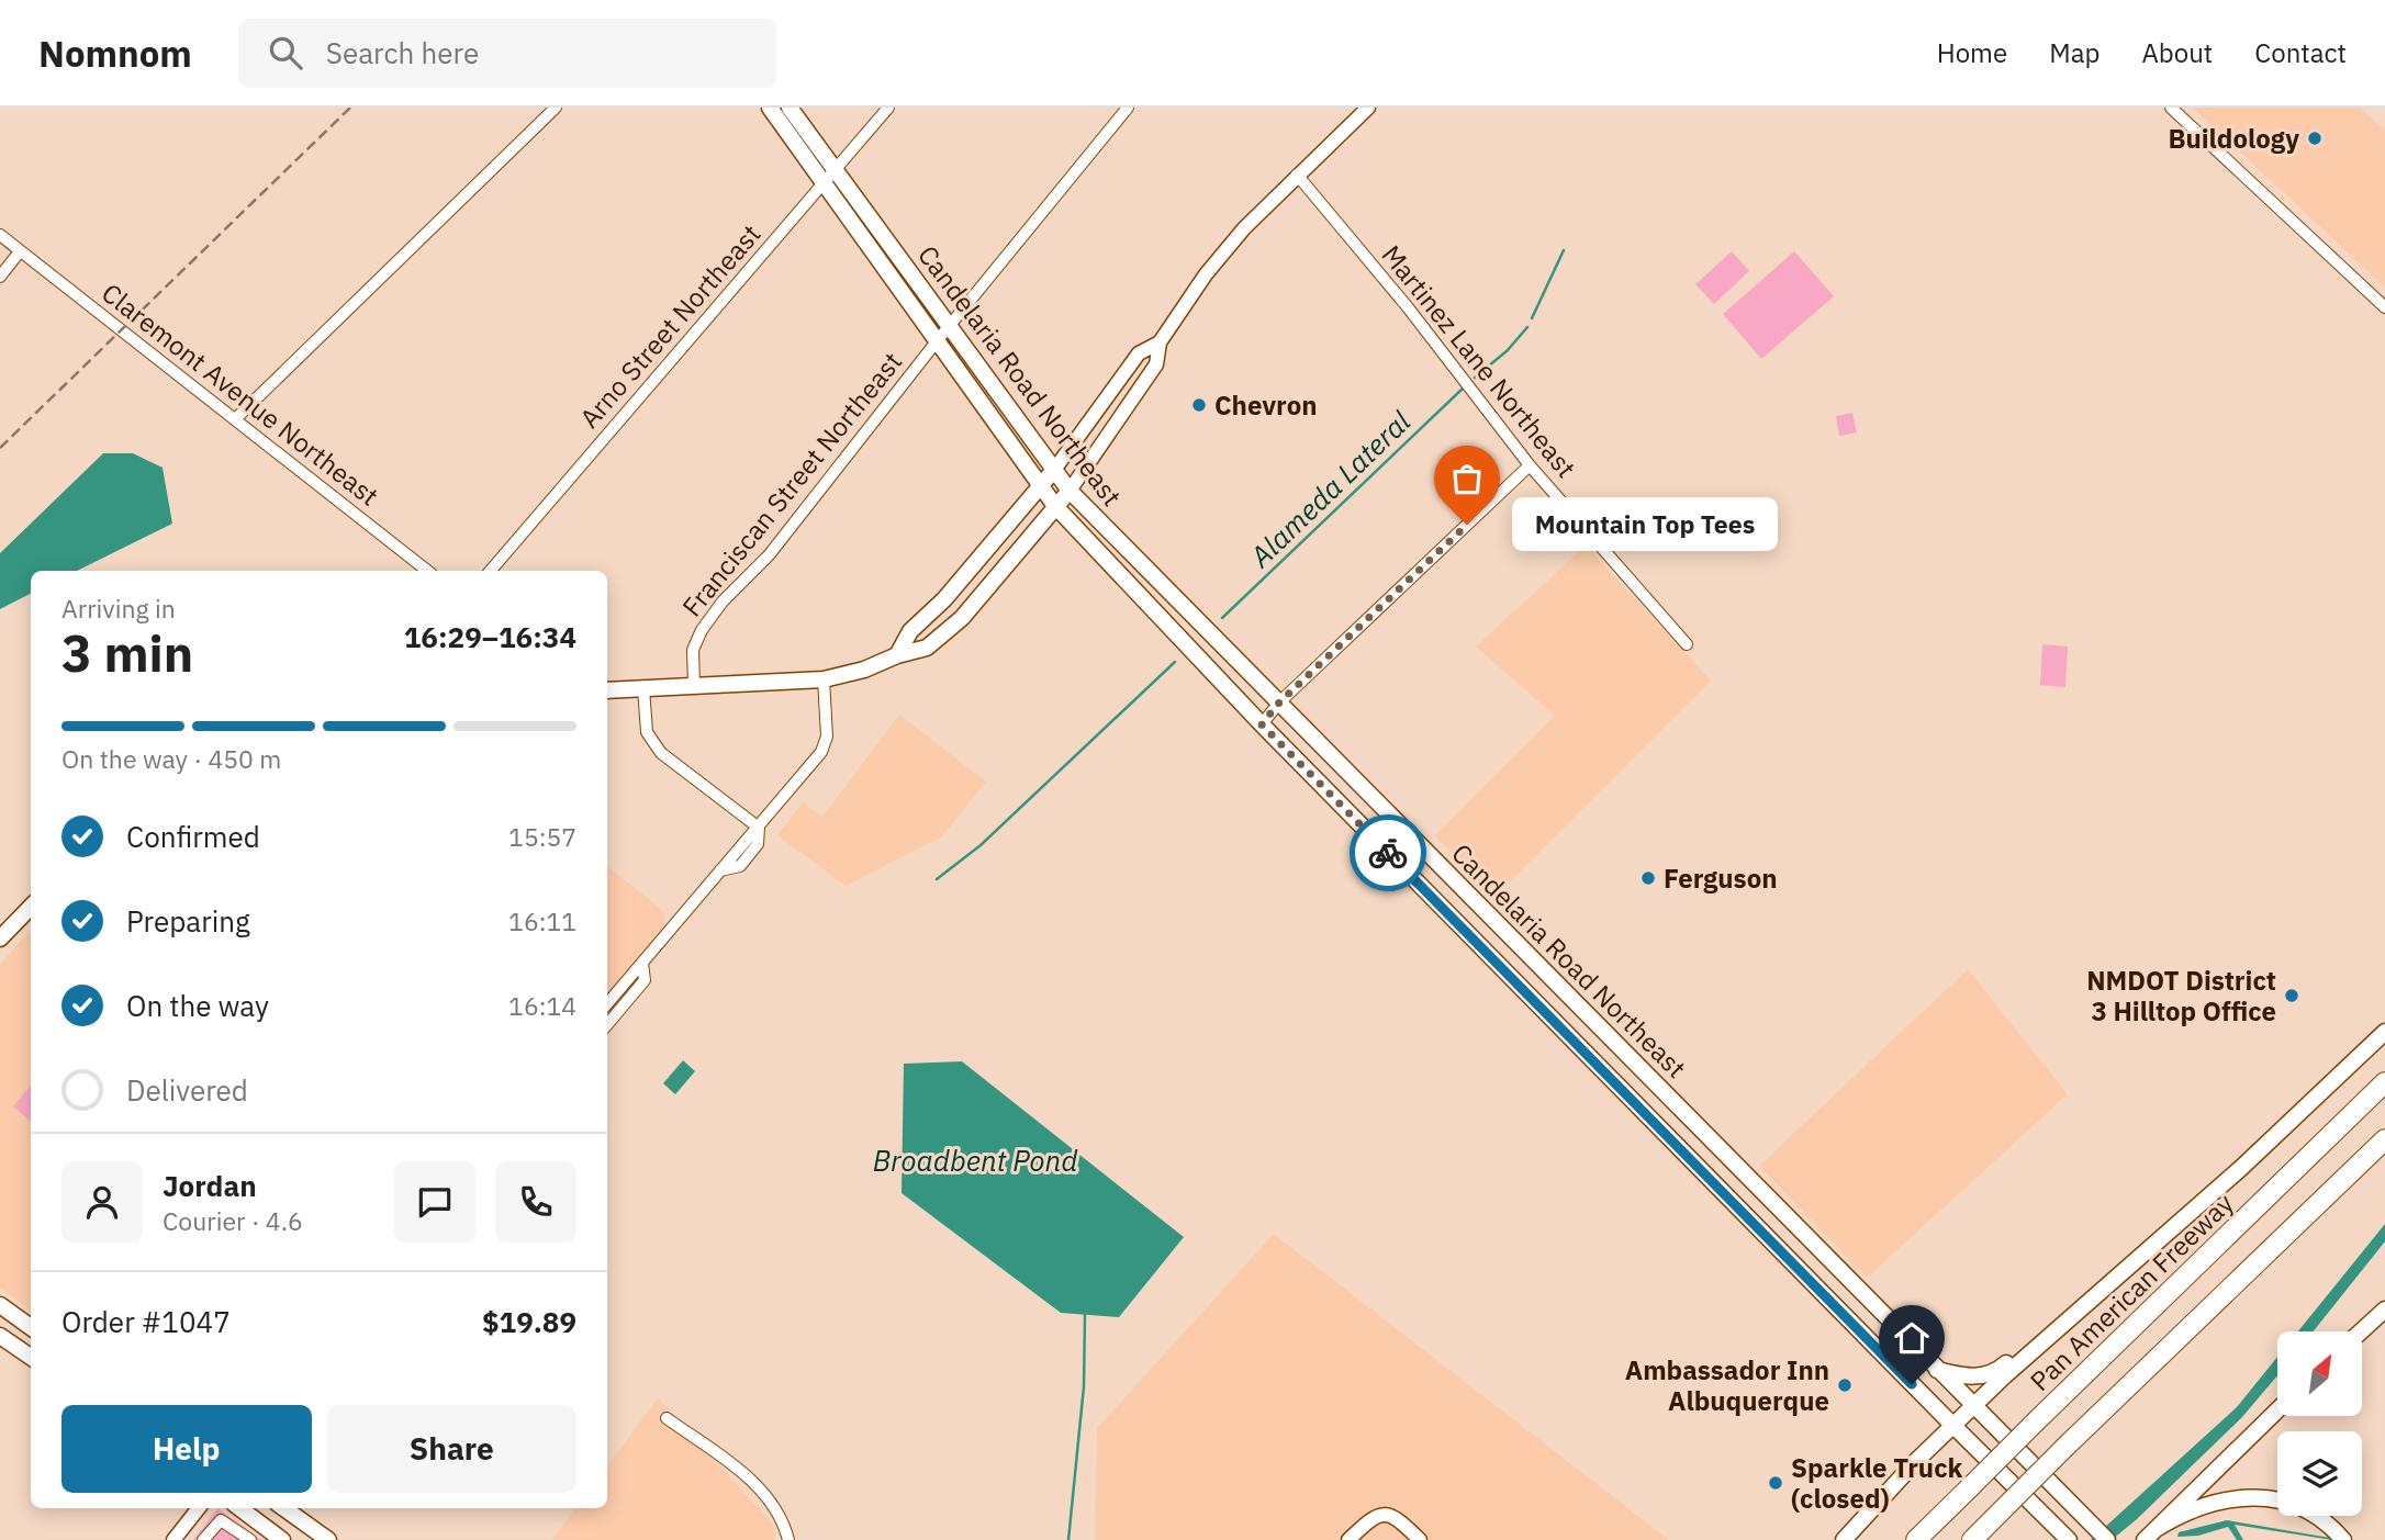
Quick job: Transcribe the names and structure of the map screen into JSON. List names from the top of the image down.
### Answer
{
  "streets": {
    "highway": ["Pan American Freeway"],
    "main road": ["Candelaria Road Northeast"],
    "street": [
      "Arno Street Northeast",
      "Martinez Lane Northeast",
      "Claremont Avenue Northeast",
      "Franciscan Street Northeast"
    ]
  },
  "crossings": [
    ["Arno Street Northeast", "Candelaria Road Northeast"],
    ["Candelaria Road Northeast", "Franciscan Street Northeast"]
  ],
  "water": ["Alameda Lateral", "Broadbent Pond"],
  "places": [
    "Buildology",
    "Chevron",
    "Mountain Top Tees",
    "Ferguson",
    "NMDOT District 3 Hilltop Office",
    "Ambassador Inn Albuquerque",
    "Sparkle Truck (closed)"
  ],
  "north": "top right",
  "page": {
    "header": "Nomnom",
    "search": "Search here",
    "nav": [
      "Home",
      "Map",
      "About",
      "Contact"
    ],
    "bubble": "Mountain Top Tees",
    "heading": ["3 min", "Arriving in", "16:29–16:34"],
    "panel": [
      "Jordan",
      "Courier · 4.6",
      "Order #1047",
      "$19.89"
    ],
    "bar": "On the way · 450 m",
    "list": [
      ["Confirmed", "15:57"],
      ["Preparing", "16:11"],
      ["On the way", "16:14"],
      "Delivered"
    ],
    "buttons": ["Help", "Share"]
  }
}
